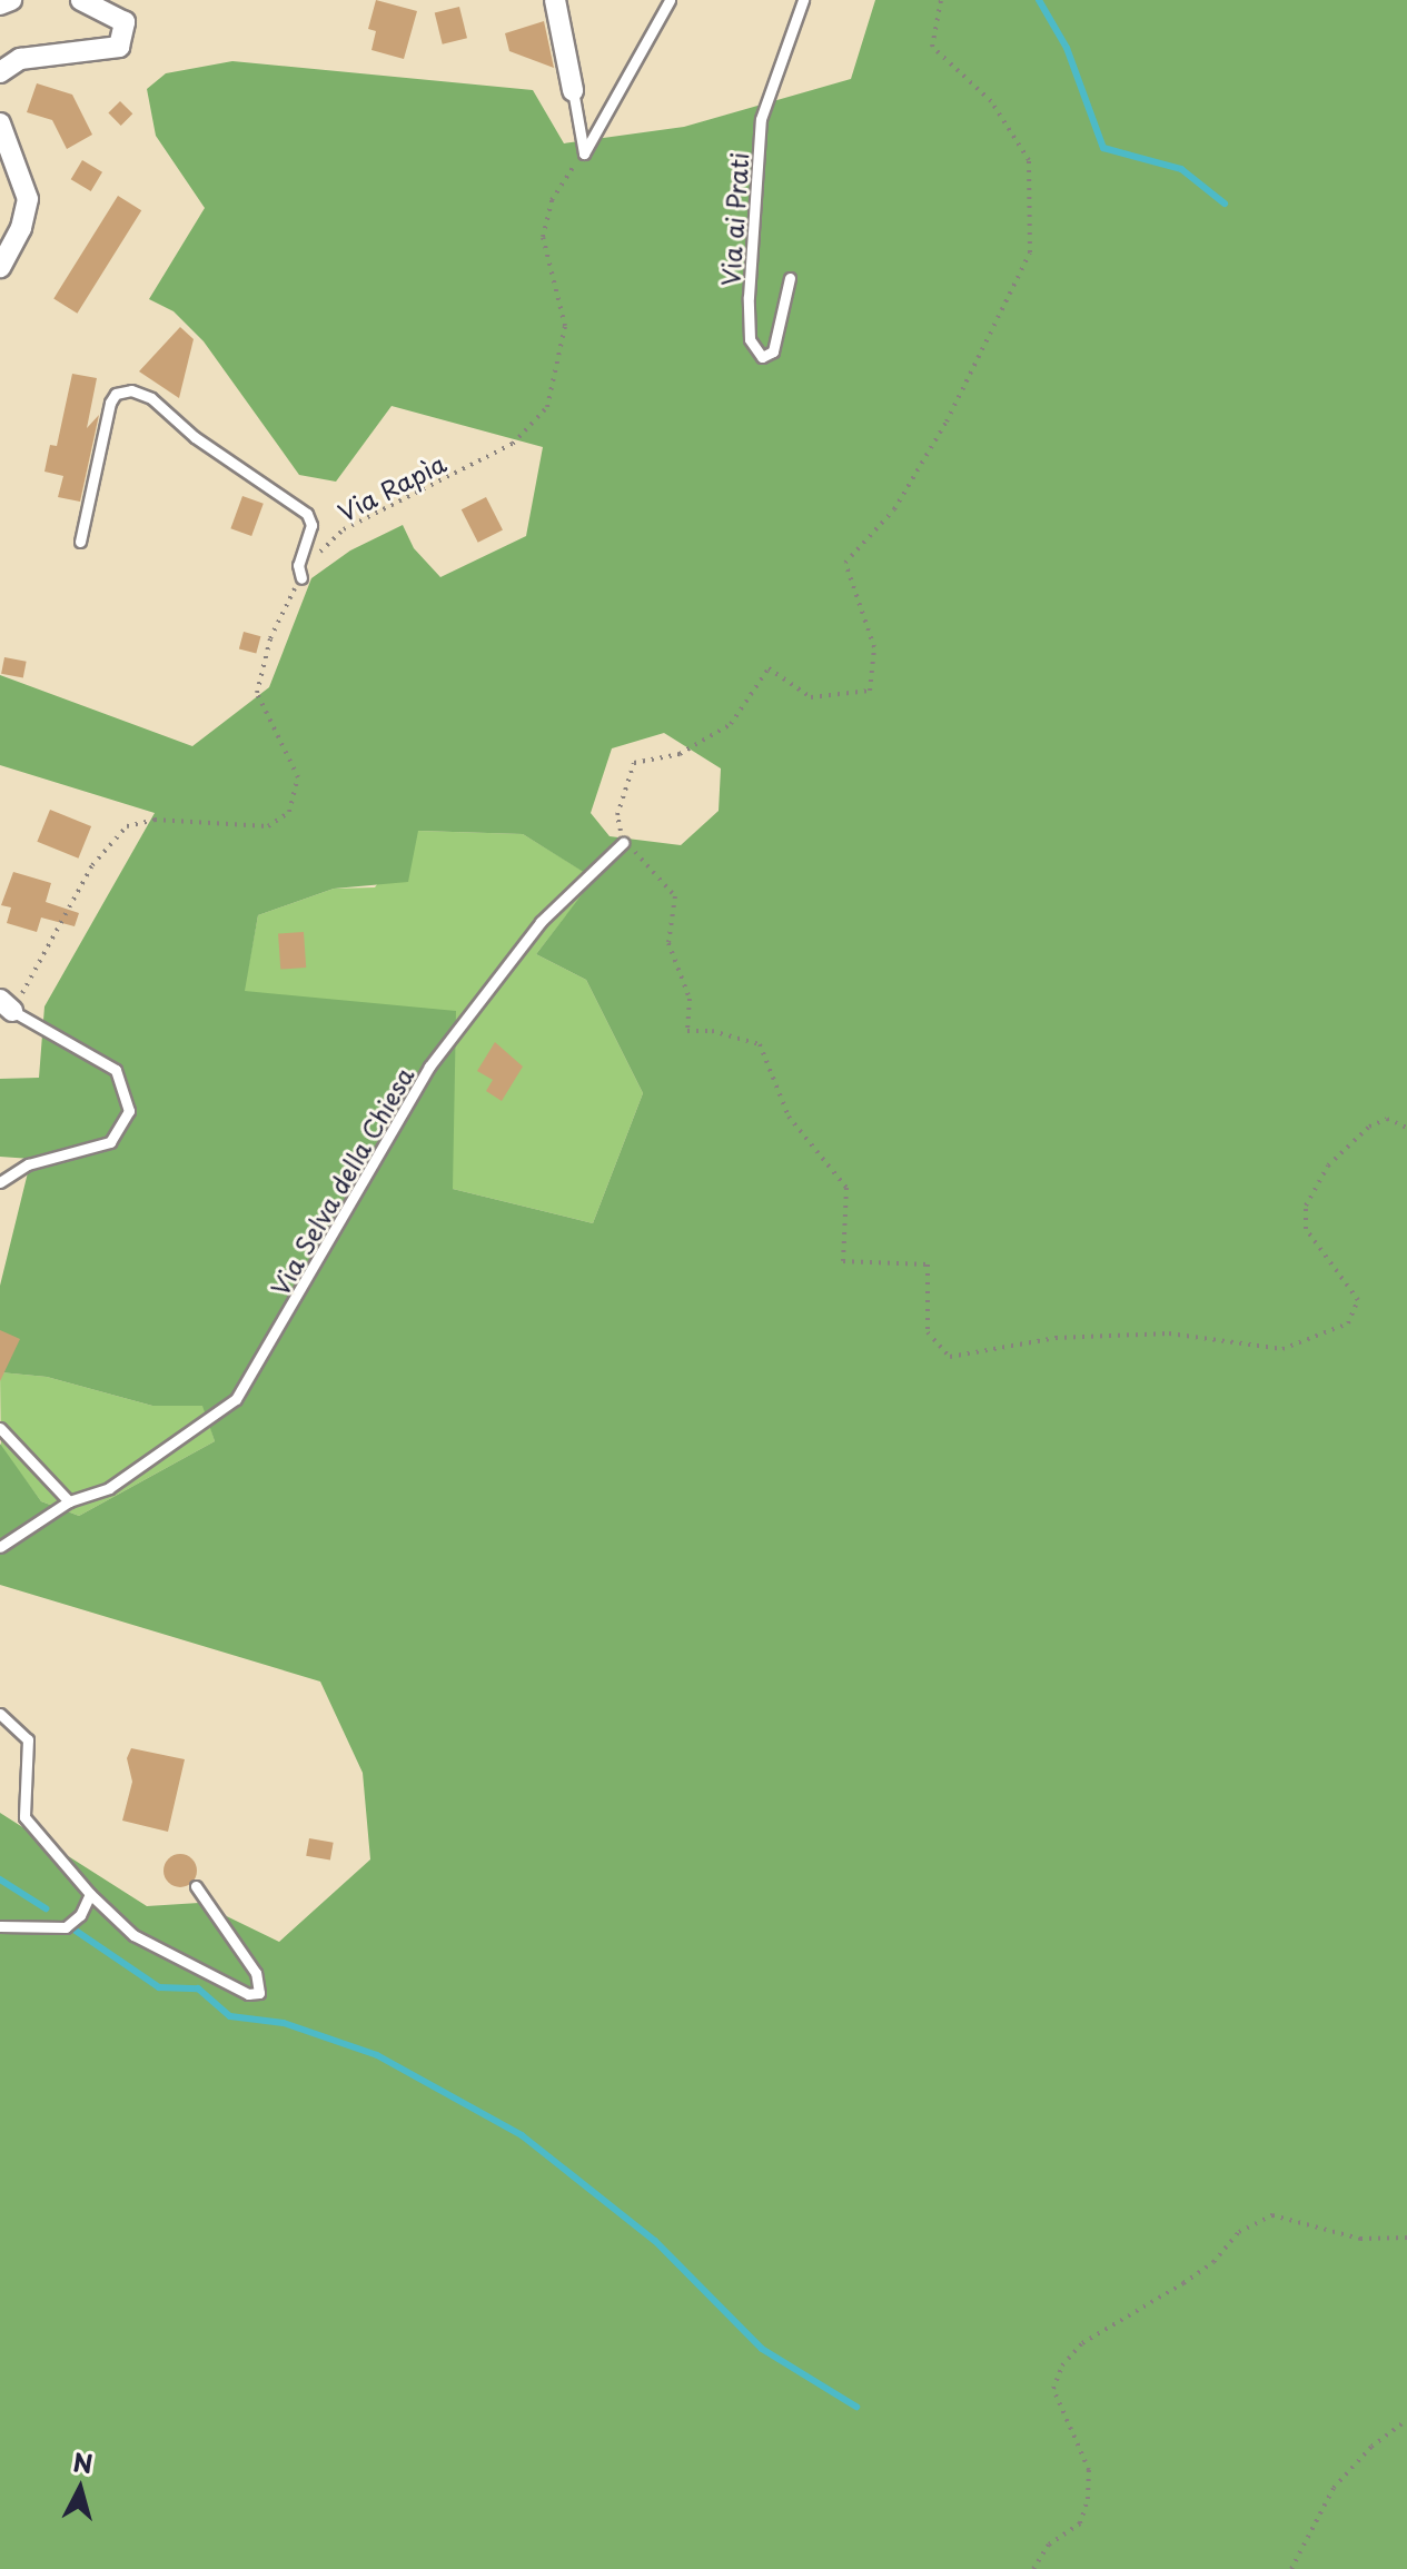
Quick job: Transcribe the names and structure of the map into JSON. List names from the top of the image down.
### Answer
{
  "streets": {
    "lane": ["Via ai Prati", "Via Selva della Chiesa"],
    "path": ["Via Rapìa"]
  },
  "north": "top"
}
